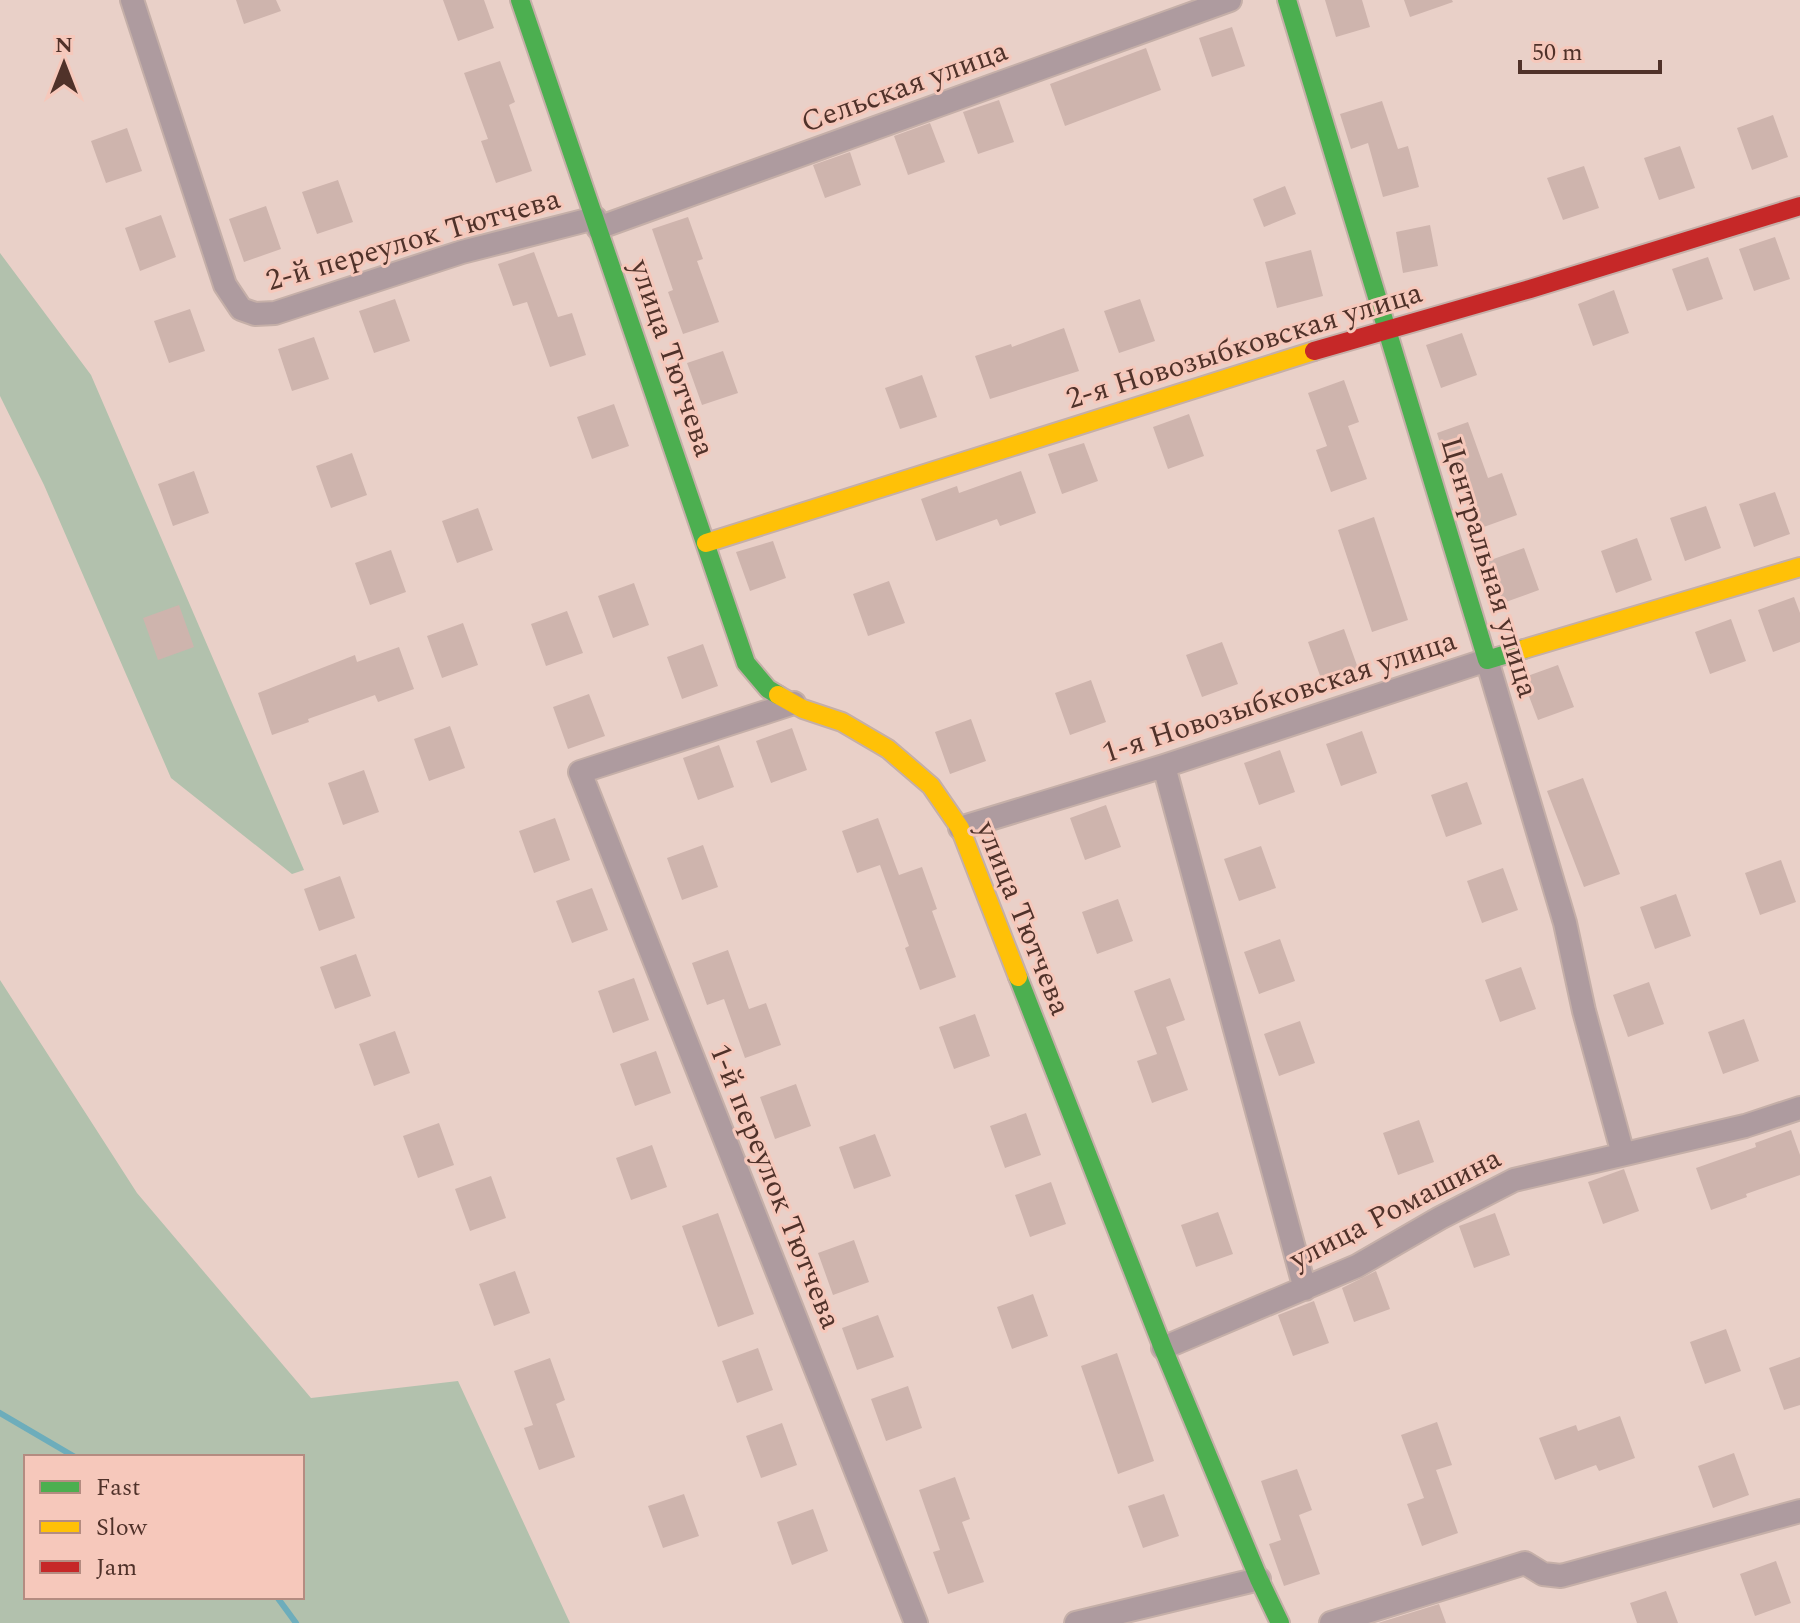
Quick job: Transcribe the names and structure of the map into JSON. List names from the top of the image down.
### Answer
{
  "streets": {
    "street": [
      "Сельская улица",
      "2-й переулок Тютчева",
      "2-я Новозыбковская улица",
      "улица Тютчева",
      "Центральная улица",
      "1-я Новозыбковская улица",
      "1-й переулок Тютчева",
      "улица Ромашина"
    ]
  },
  "crossings": [
    ["Сельская улица", "2-й переулок Тютчева"],
    ["Сельская улица", "улица Тютчева"],
    ["2-й переулок Тютчева", "улица Тютчева"],
    ["2-я Новозыбковская улица", "улица Тютчева"],
    ["2-я Новозыбковская улица", "Центральная улица"],
    ["улица Тютчева", "1-я Новозыбковская улица"],
    ["улица Тютчева", "1-й переулок Тютчева"],
    ["улица Тютчева", "улица Ромашина"],
    ["Центральная улица", "1-я Новозыбковская улица"],
    ["Центральная улица", "улица Ромашина"]
  ],
  "legend": ["Fast", "Slow", "Jam"],
  "scale_bar": "50 m",
  "north": "top"
}
